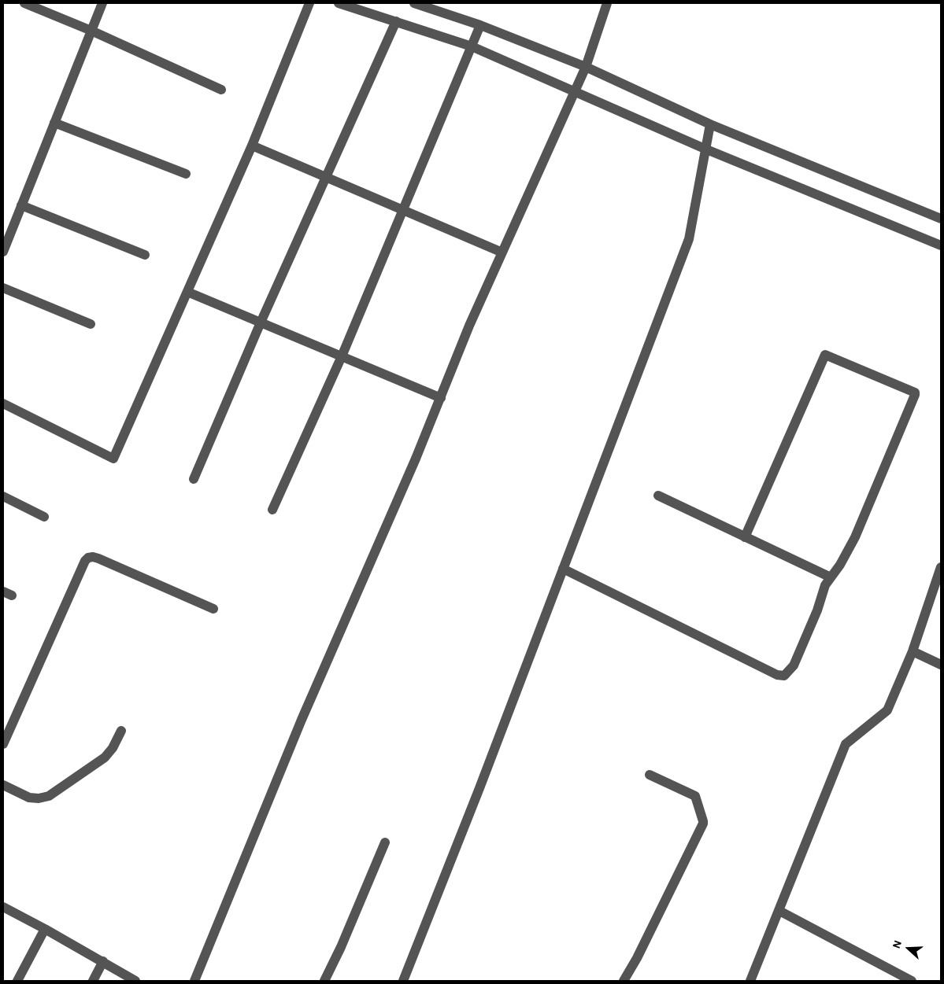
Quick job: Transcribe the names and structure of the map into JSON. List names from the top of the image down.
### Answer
{
  "north": "left"
}
